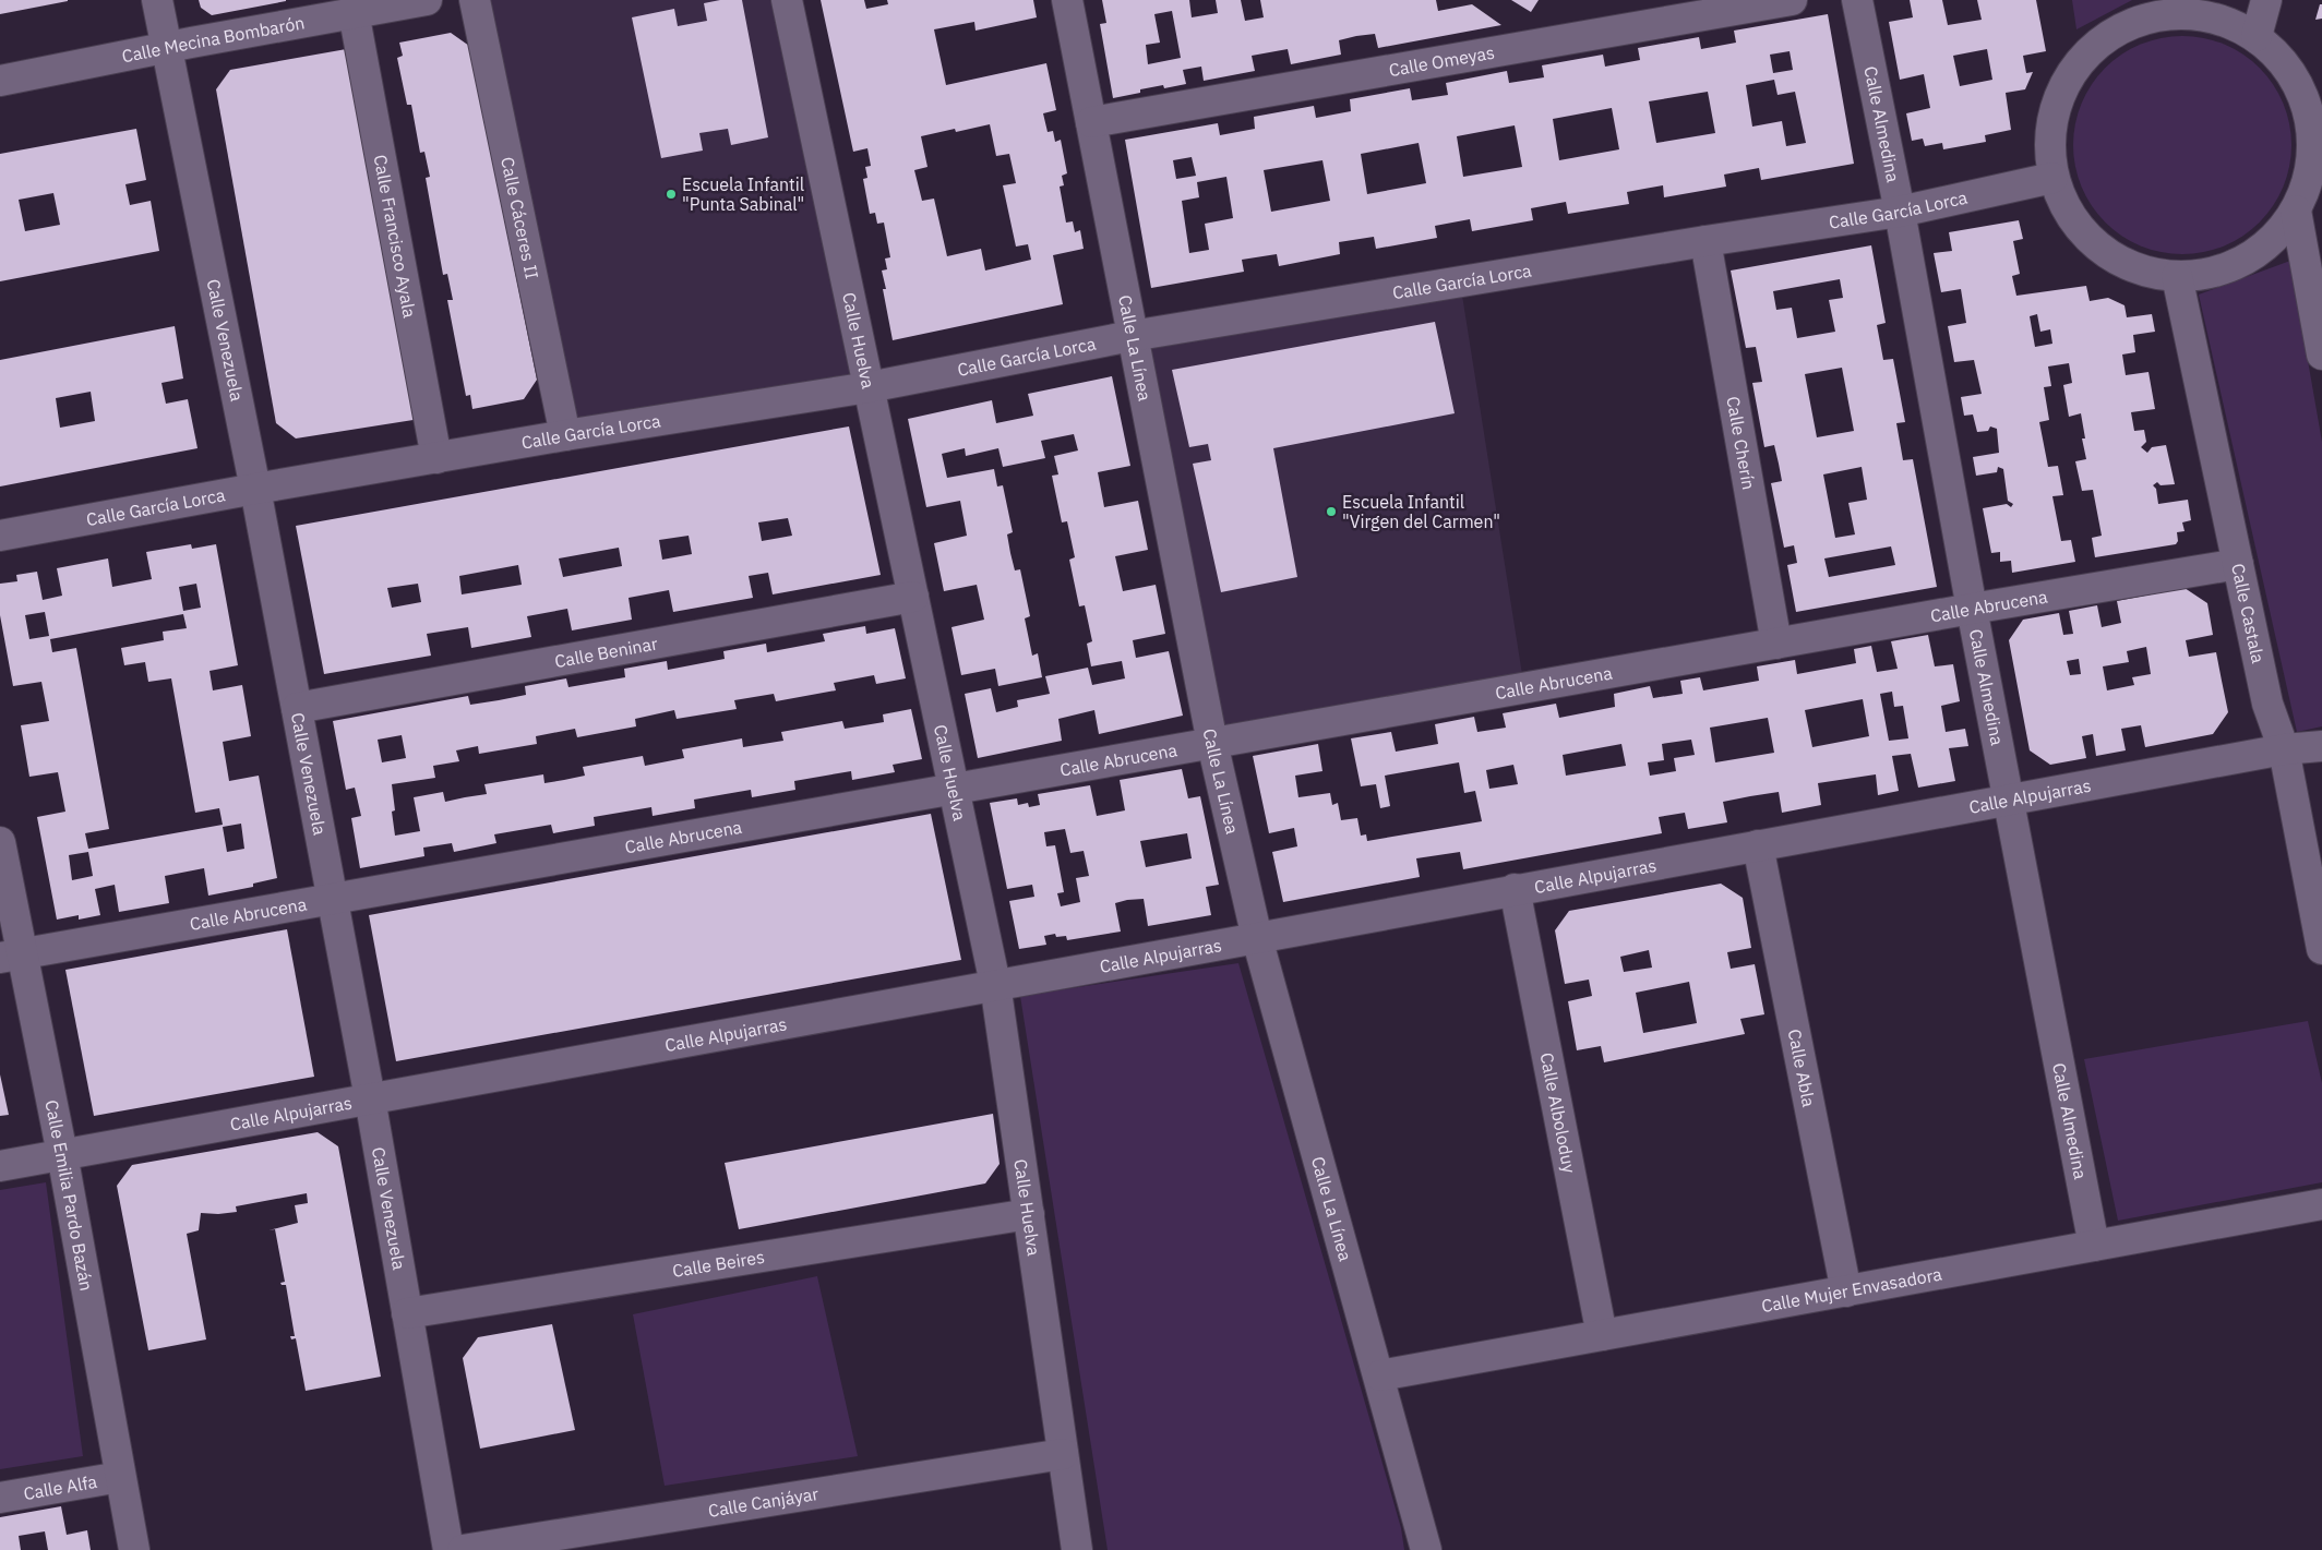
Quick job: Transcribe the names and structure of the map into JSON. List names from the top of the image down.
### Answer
{
  "streets": {
    "street": [
      "Calle Mecina Bombarón",
      "Calle Omeyas",
      "Calle Almedina",
      "Calle García Lorca",
      "Calle Cáceres II",
      "Calle Francisco Ayala",
      "Calle Huelva",
      "Calle Venezuela",
      "Calle La Línea",
      "Calle Cherín",
      "Calle Abrucena",
      "Calle Castala",
      "Calle Beninar",
      "Calle Alpujarras",
      "Calle Abla",
      "Calle Alboloduy",
      "Calle Emilia Pardo Bazán",
      "Calle Beires",
      "Calle Mujer Envasadora",
      "Calle Alfa",
      "Calle Canjáyar"
    ]
  },
  "crossings": [
    ["Calle Mecina Bombarón", "Calle Francisco Ayala"],
    ["Calle Mecina Bombarón", "Calle Venezuela"],
    ["Calle Omeyas", "Calle La Línea"],
    ["Calle Almedina", "Calle García Lorca"],
    ["Calle Almedina", "Calle Abrucena"],
    ["Calle Almedina", "Calle Alpujarras"],
    ["Calle Almedina", "Calle Mujer Envasadora"],
    ["Calle García Lorca", "Calle Cáceres II"],
    ["Calle García Lorca", "Calle Francisco Ayala"],
    ["Calle García Lorca", "Calle Huelva"],
    ["Calle García Lorca", "Calle Venezuela"],
    ["Calle García Lorca", "Calle La Línea"],
    ["Calle García Lorca", "Calle Cherín"],
    ["Calle Huelva", "Calle Abrucena"],
    ["Calle Huelva", "Calle Beninar"],
    ["Calle Huelva", "Calle Alpujarras"],
    ["Calle Huelva", "Calle Beires"],
    ["Calle Huelva", "Calle Canjáyar"],
    ["Calle Venezuela", "Calle Abrucena"],
    ["Calle Venezuela", "Calle Beninar"],
    ["Calle Venezuela", "Calle Alpujarras"],
    ["Calle Venezuela", "Calle Beires"],
    ["Calle La Línea", "Calle Abrucena"],
    ["Calle La Línea", "Calle Alpujarras"],
    ["Calle La Línea", "Calle Mujer Envasadora"],
    ["Calle Cherín", "Calle Abrucena"],
    ["Calle Abrucena", "Calle Castala"],
    ["Calle Abrucena", "Calle Emilia Pardo Bazán"],
    ["Calle Castala", "Calle Alpujarras"],
    ["Calle Alpujarras", "Calle Abla"],
    ["Calle Alpujarras", "Calle Alboloduy"],
    ["Calle Alpujarras", "Calle Emilia Pardo Bazán"],
    ["Calle Abla", "Calle Mujer Envasadora"],
    ["Calle Alboloduy", "Calle Mujer Envasadora"],
    ["Calle Emilia Pardo Bazán", "Calle Alfa"]
  ],
  "places": ["Escuela Infantil \"Punta Sabinal\"", "Escuela Infantil \"Virgen del Carmen\""]
}
